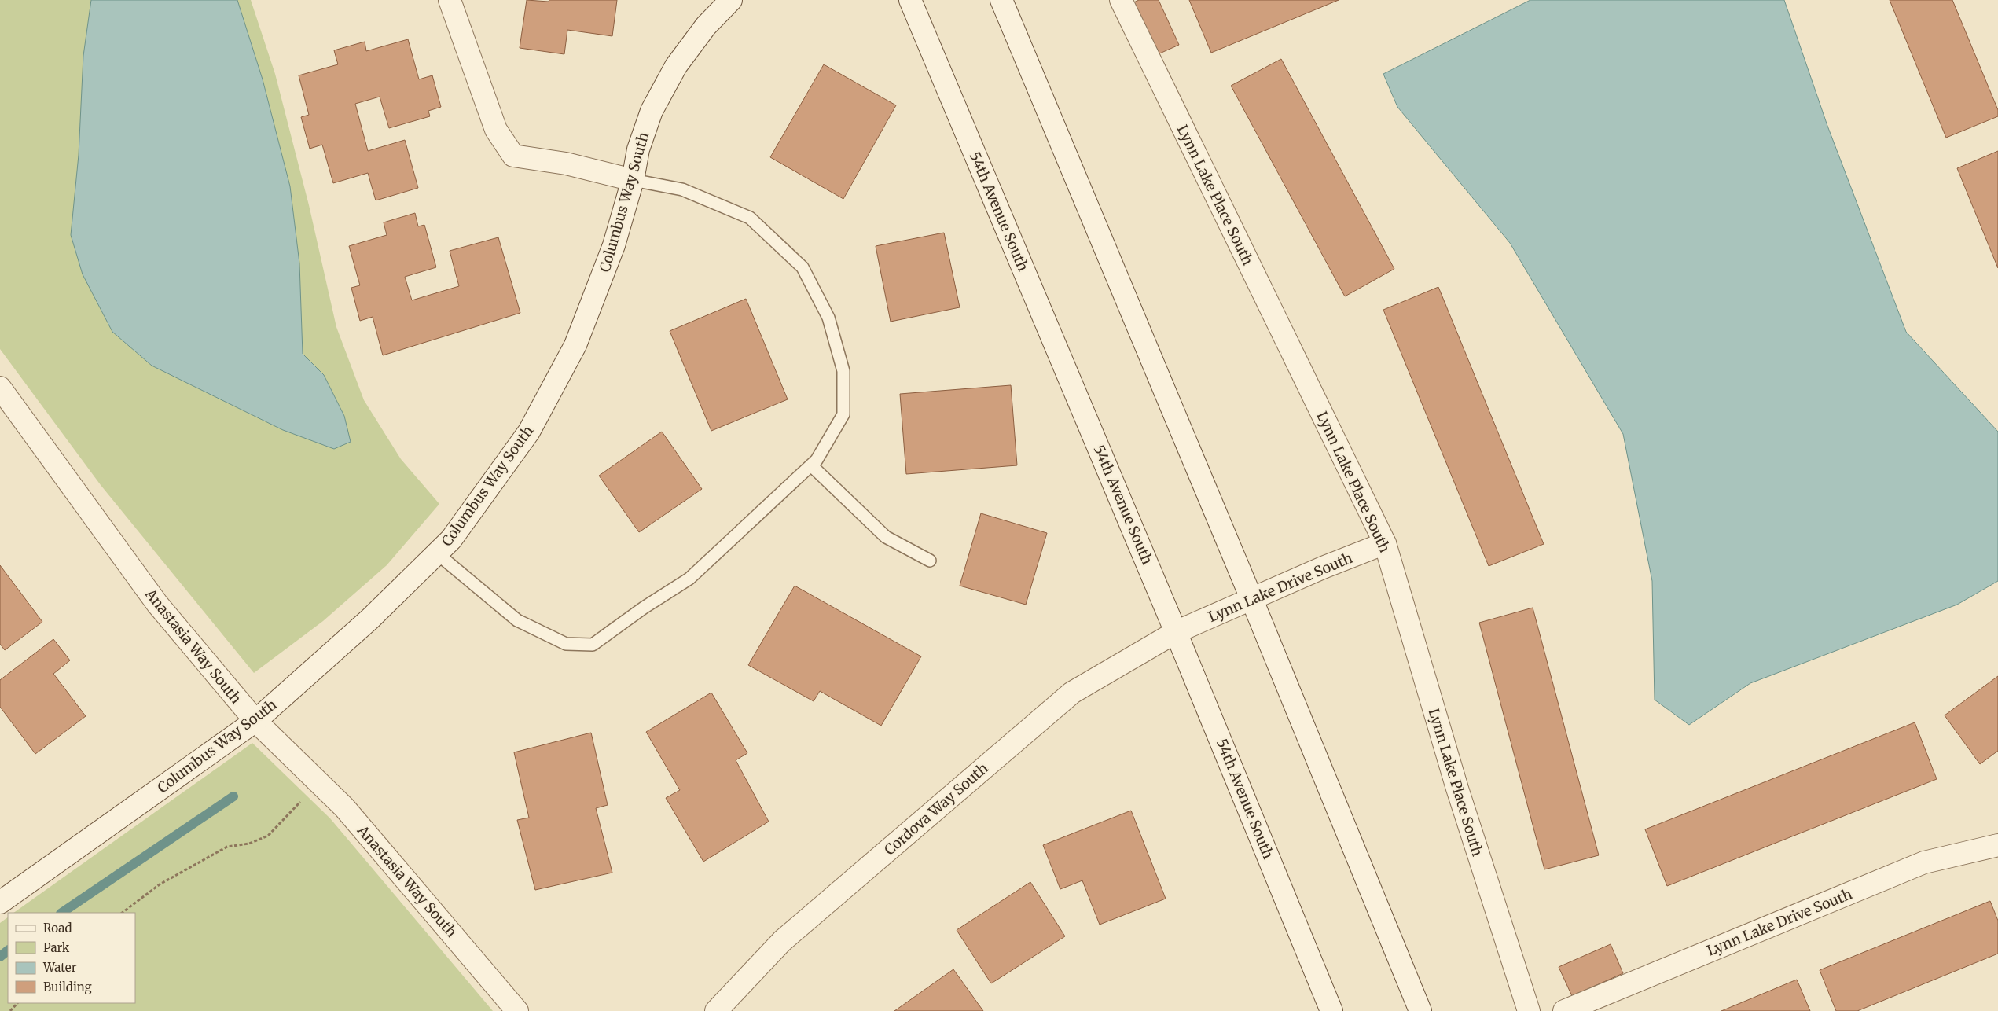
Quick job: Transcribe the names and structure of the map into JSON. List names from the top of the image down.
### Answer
{
  "streets": {
    "street": [
      "Lynn Lake Place South",
      "Columbus Way South",
      "54th Avenue South",
      "Lynn Lake Drive South",
      "Anastasia Way South",
      "Cordova Way South"
    ]
  },
  "crossings": [
    ["Lynn Lake Place South", "Lynn Lake Drive South"],
    ["Columbus Way South", "Anastasia Way South"],
    ["54th Avenue South", "Lynn Lake Drive South"],
    ["54th Avenue South", "Cordova Way South"],
    ["Lynn Lake Drive South", "Cordova Way South"]
  ],
  "legend": [
    "Road",
    "Park",
    "Water",
    "Building"
  ]
}
